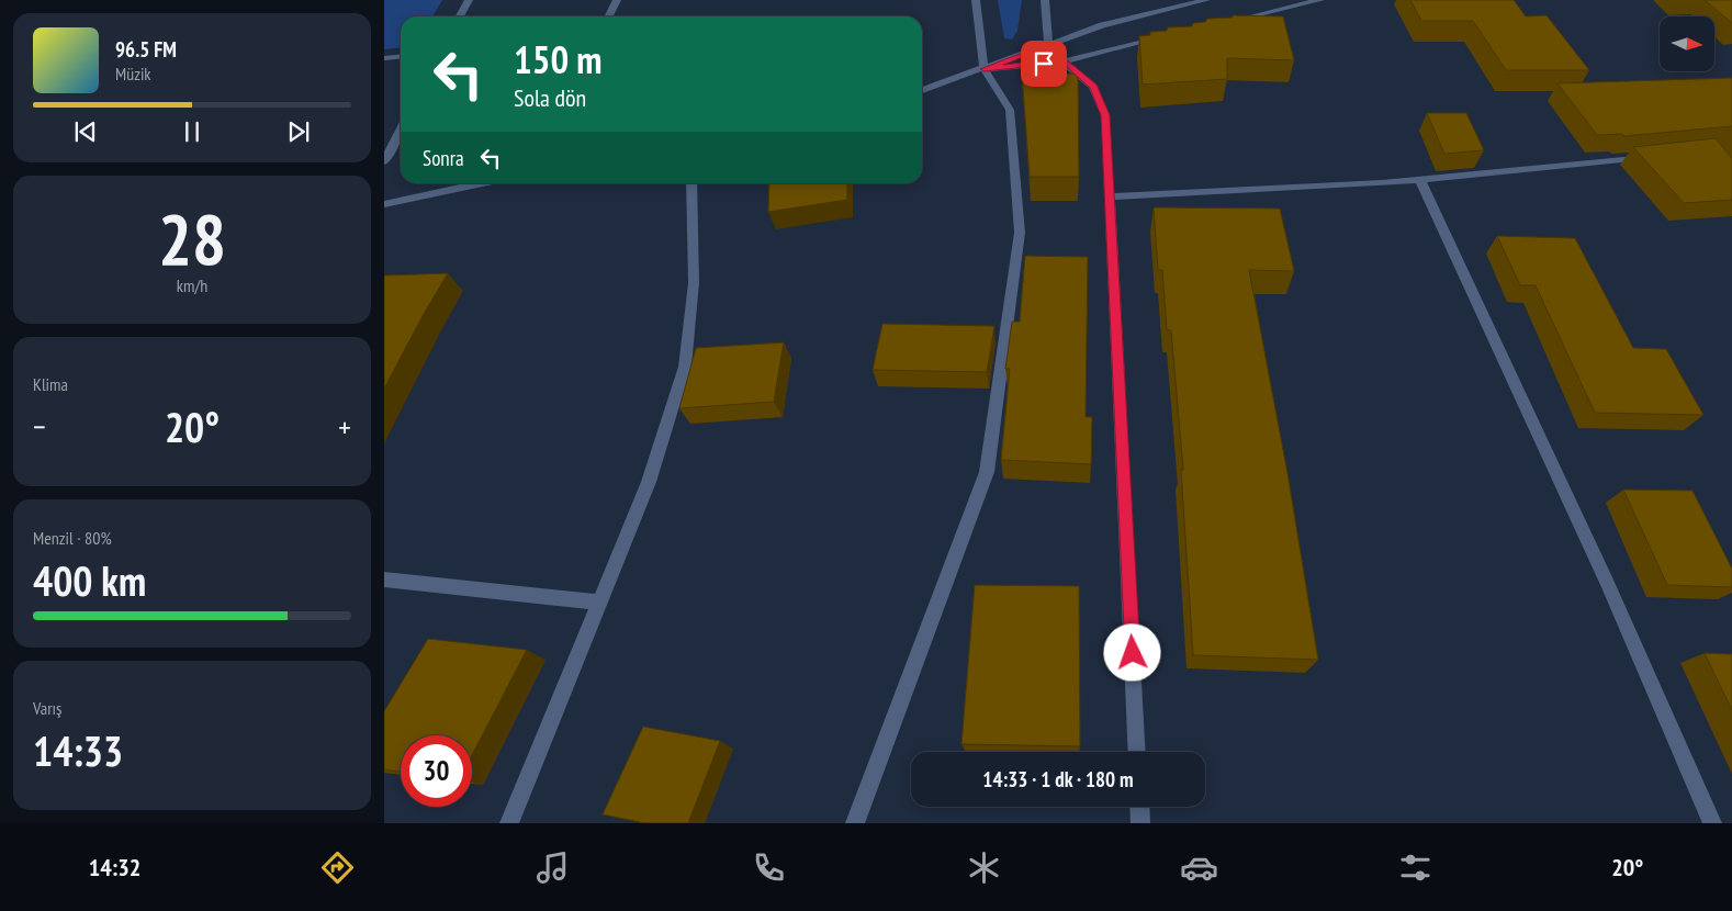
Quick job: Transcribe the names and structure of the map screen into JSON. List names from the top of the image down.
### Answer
{
  "north": "right",
  "page": {
    "turn": ["150 m", "Sola dön"],
    "song": ["96.5 FM", "Müzik"],
    "then": "Sonra",
    "tile": [
      ["28", "km/h"],
      "Klima",
      ["Menzil · 80%", "400 km"],
      ["Varış", "14:33"]
    ],
    "heat": ["−", "20°", "+"],
    "limit": "30",
    "trip": "14:33 · 1 dk · 180 m",
    "tabs": ["14:32", "20°"]
  }
}
